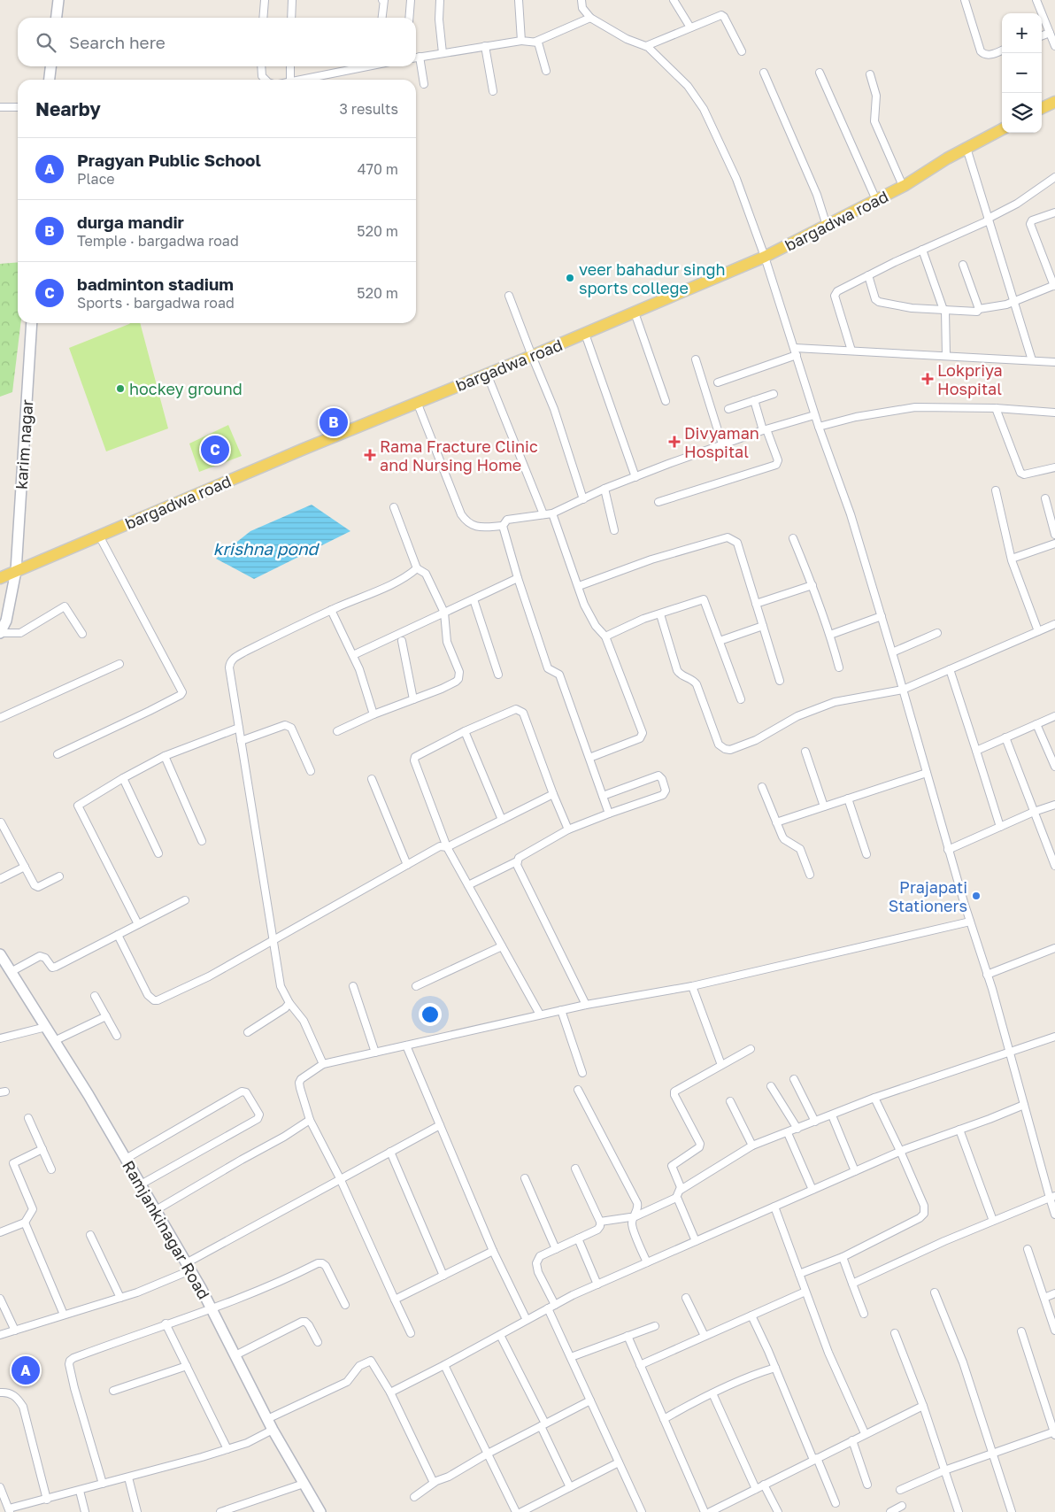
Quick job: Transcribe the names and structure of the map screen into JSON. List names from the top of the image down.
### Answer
{
  "streets": {
    "main road": ["bargadwa road"],
    "street": ["karim nagar", "Ramjankinagar Road"]
  },
  "crossings": [
    ["bargadwa road", "karim nagar"]
  ],
  "water": ["krishna pond"],
  "places": {
    "other": ["veer bahadur singh sports college", "hockey ground", "Prajapati Stationers"],
    "health": ["Lokpriya Hospital", "Divyaman Hospital", "Rama Fracture Clinic and Nursing Home"]
  },
  "page": {
    "map_buttons": ["+", "−"],
    "search": "Search here",
    "heading": ["Nearby", "3 results"],
    "list": [
      {
        "mark": "A",
        "name": "Pragyan Public School",
        "note": "Place",
        "value": "470 m"
      },
      {
        "mark": "B",
        "name": "durga mandir",
        "note": "Temple · bargadwa road",
        "value": "520 m"
      },
      {
        "mark": "C",
        "name": "badminton stadium",
        "note": "Sports · bargadwa road",
        "value": "520 m"
      }
    ],
    "pins": ["B", "C", "A"]
  }
}
